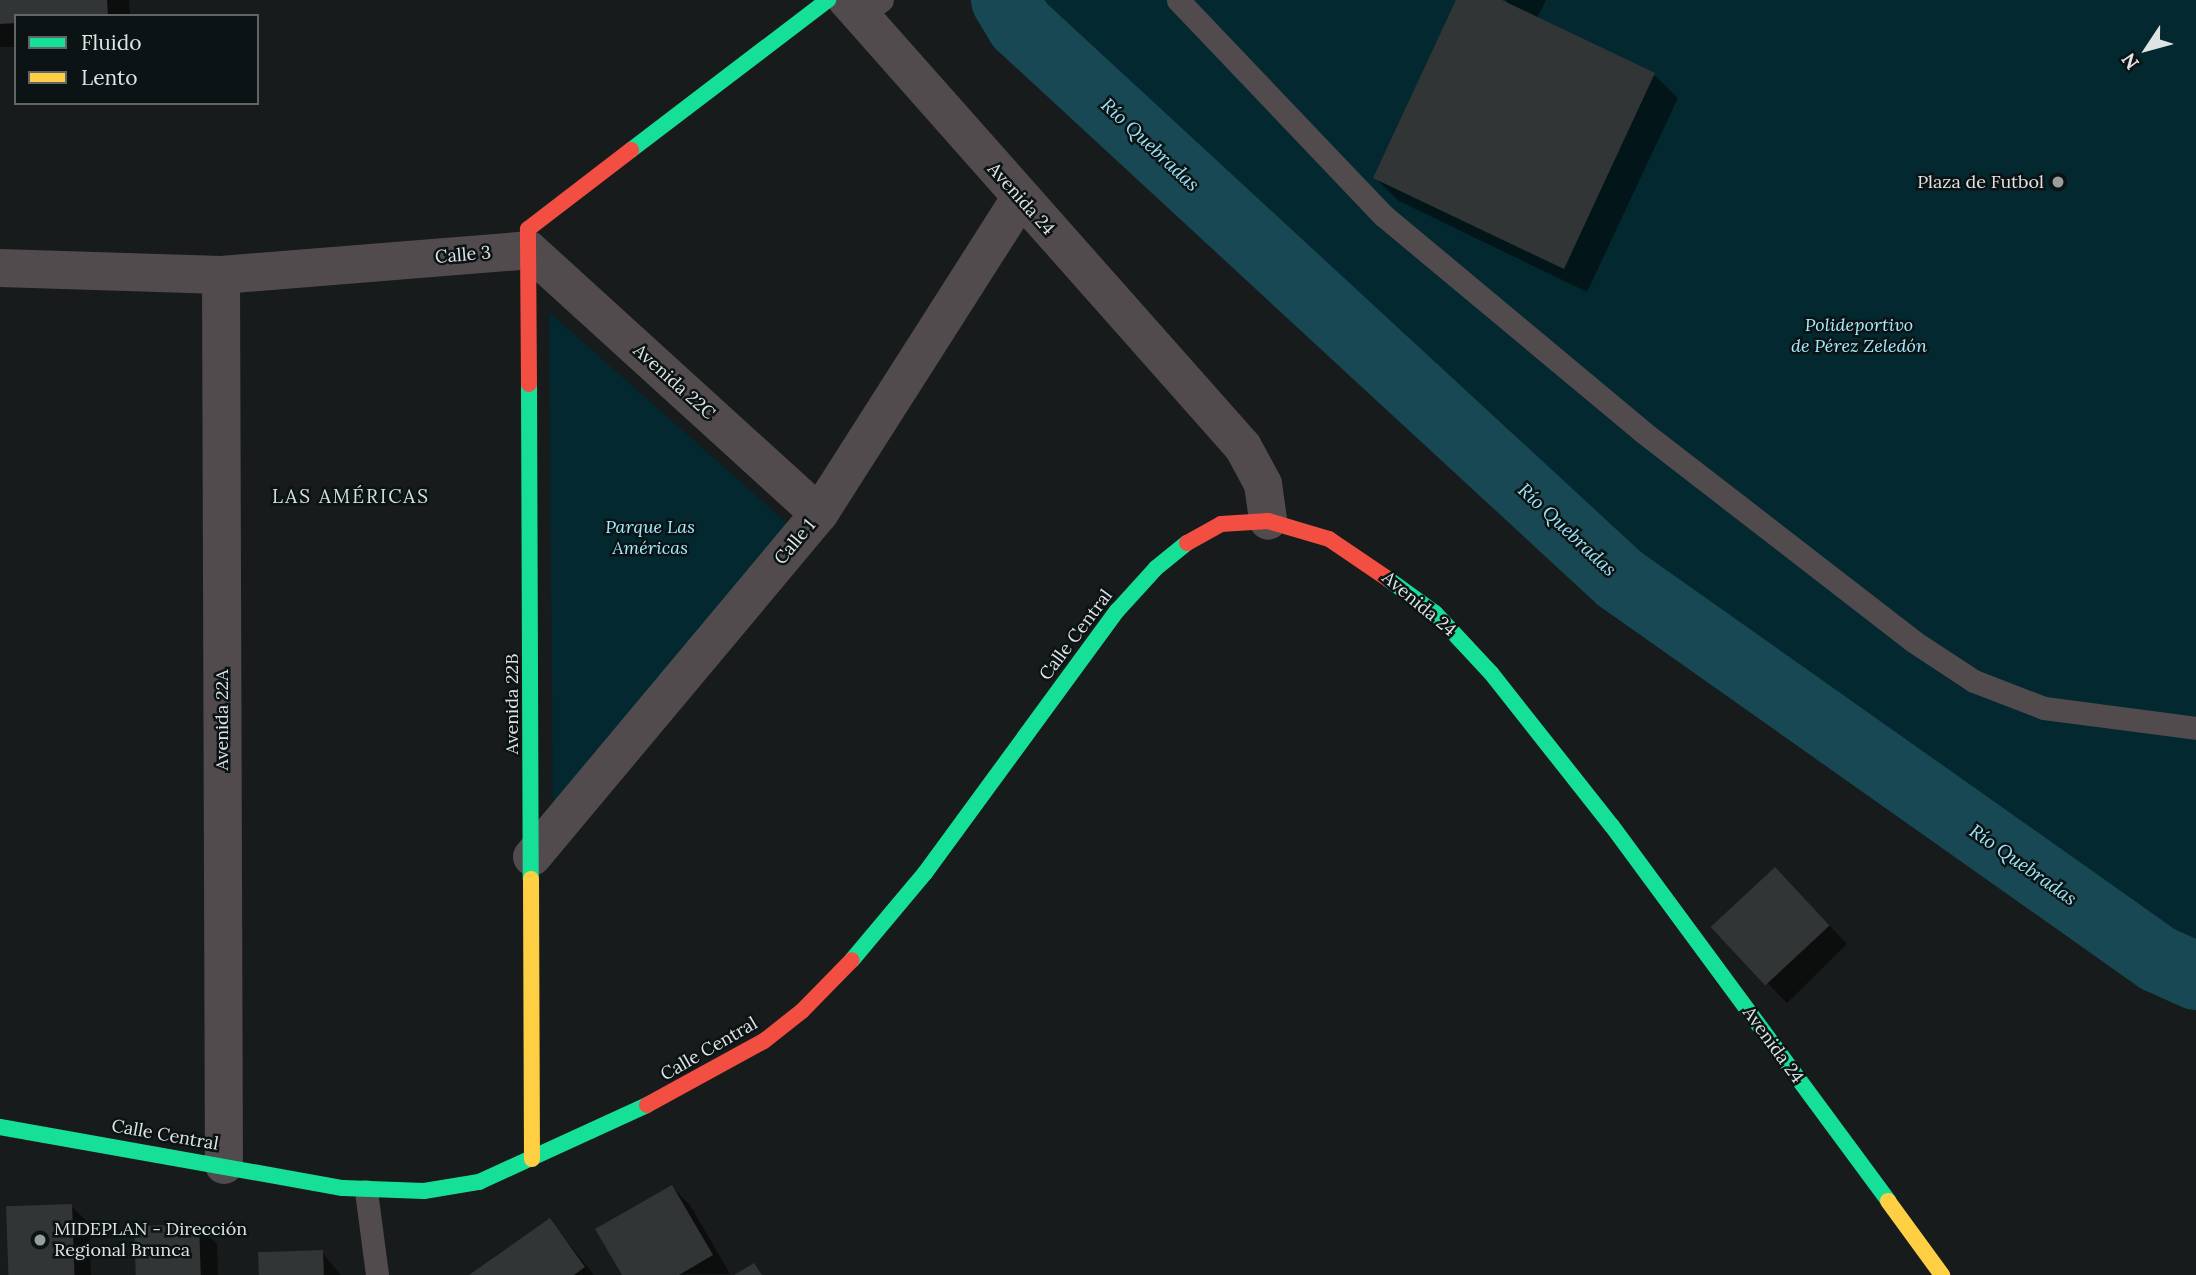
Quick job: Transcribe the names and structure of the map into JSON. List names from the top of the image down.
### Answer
{
  "streets": {
    "main road": ["Avenida 24", "Calle Central", "Avenida 22B"],
    "street": [
      "Calle 3",
      "Avenida 22C",
      "Calle 1",
      "Avenida 22A"
    ]
  },
  "crossings": [
    ["Avenida 24", "Calle 1"],
    ["Avenida 24", "Calle Central"],
    ["Calle 3", "Avenida 22C"],
    ["Calle 3", "Avenida 22B"],
    ["Calle 3", "Avenida 22A"],
    ["Avenida 22C", "Calle 1"],
    ["Avenida 22C", "Avenida 22B"],
    ["Calle 1", "Avenida 22B"],
    ["Calle Central", "Avenida 22B"],
    ["Calle Central", "Avenida 22A"]
  ],
  "districts": ["LAS AMÉRICAS"],
  "water": ["Río Quebradas"],
  "parks": ["Polideportivo de Pérez Zeledón", "Parque Las Américas"],
  "places": ["Plaza de Futbol", "MIDEPLAN - Dirección Regional Brunca"],
  "legend": ["Fluido", "Lento"],
  "north": "bottom left"
}
